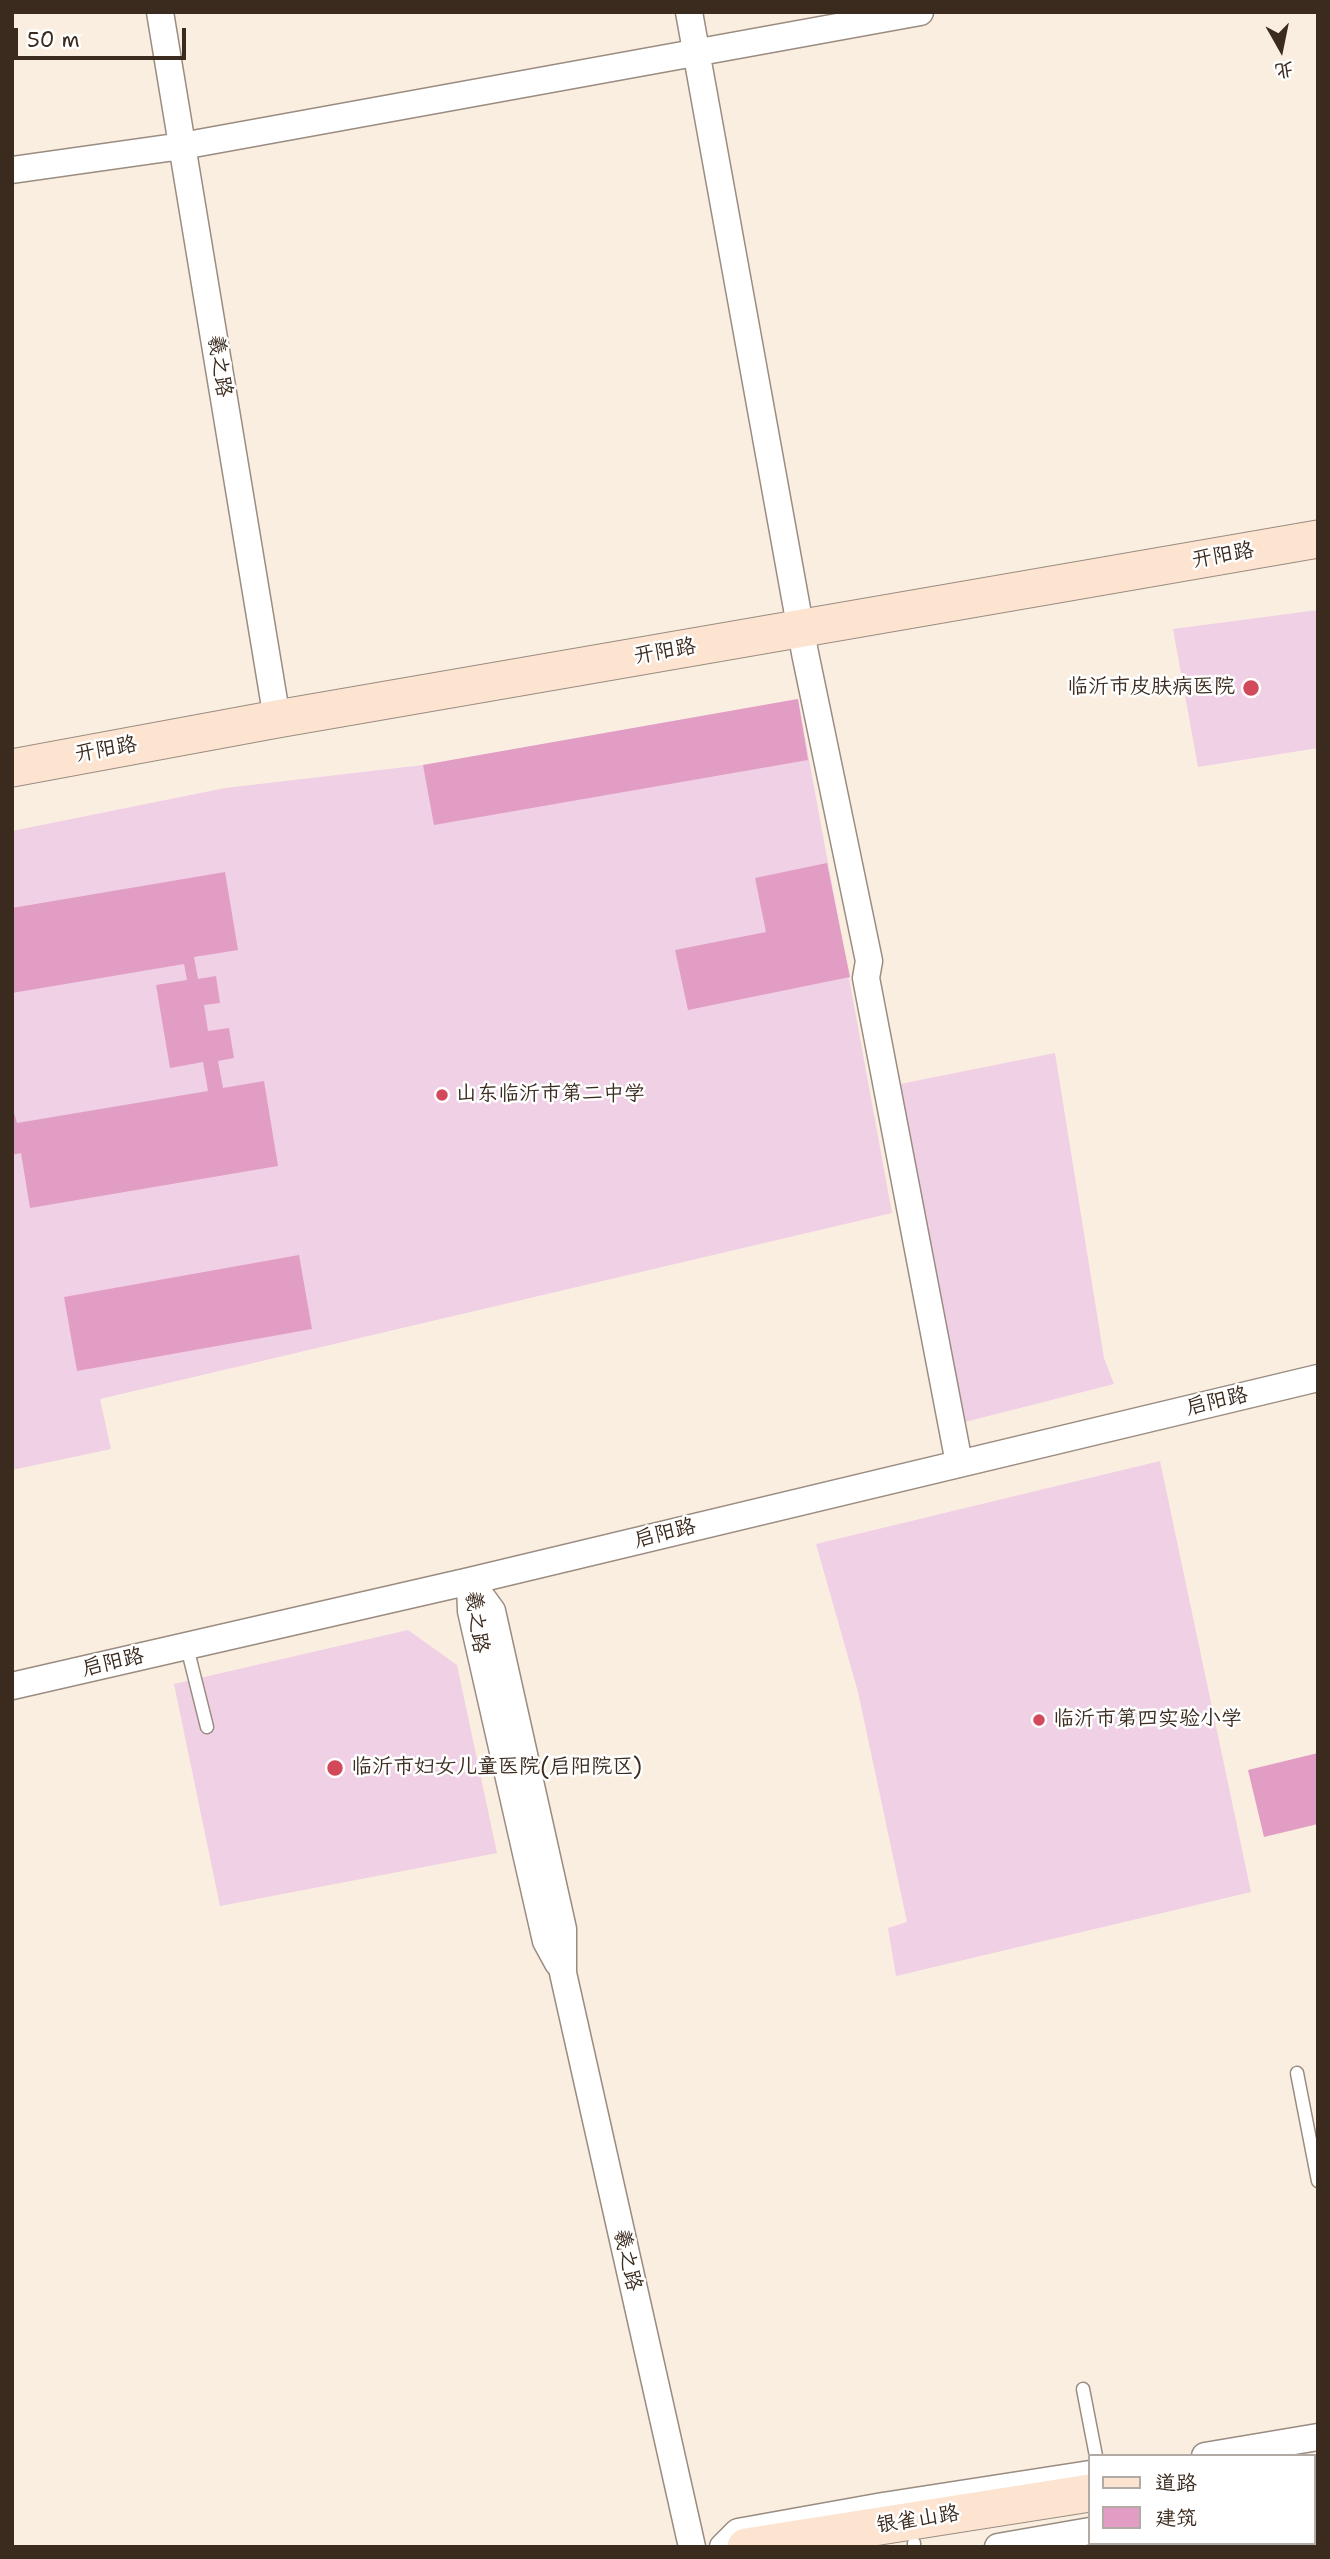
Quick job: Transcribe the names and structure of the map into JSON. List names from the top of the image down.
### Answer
{
  "streets": {
    "street": [
      "羲之路",
      "开阳路",
      "启阳路",
      "银雀山路"
    ]
  },
  "crossings": [
    ["羲之路", "开阳路"],
    ["羲之路", "启阳路"]
  ],
  "places": [
    "临沂市皮肤病医院",
    "山东临沂市第二中学",
    "临沂市第四实验小学",
    "临沂市妇女儿童医院(启阳院区)"
  ],
  "legend": ["道路", "建筑"],
  "scale_bar": "50 m",
  "north": "bottom"
}
